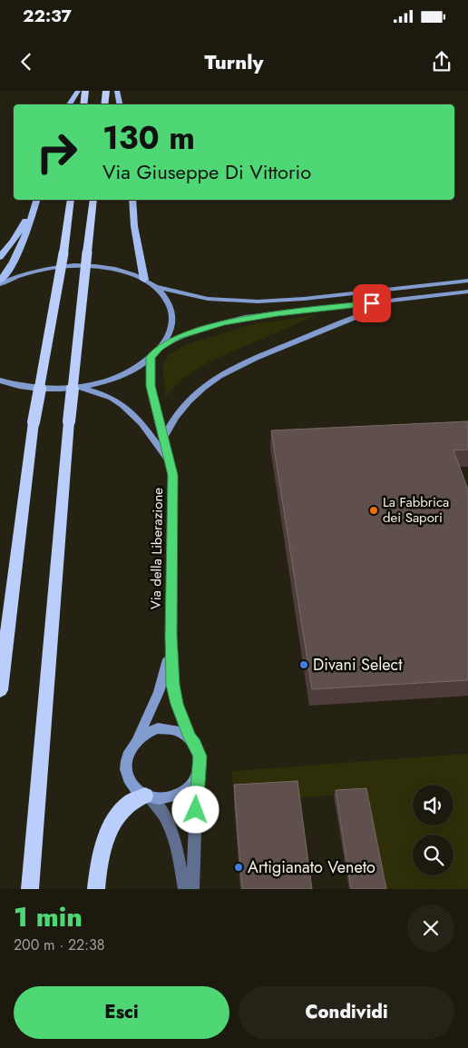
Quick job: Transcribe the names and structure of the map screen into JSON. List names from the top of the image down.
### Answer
{
  "streets": {
    "main road": ["Via della Liberazione"]
  },
  "places": ["La Fabbrica dei Sapori", "Divani Select", "Artigianato Veneto"],
  "page": {
    "status": "22:37",
    "header": "Turnly",
    "turn": ["130 m", "Via Giuseppe Di Vittorio"],
    "heading": ["1 min", "200 m · 22:38"],
    "buttons": ["Esci", "Condividi"]
  }
}
